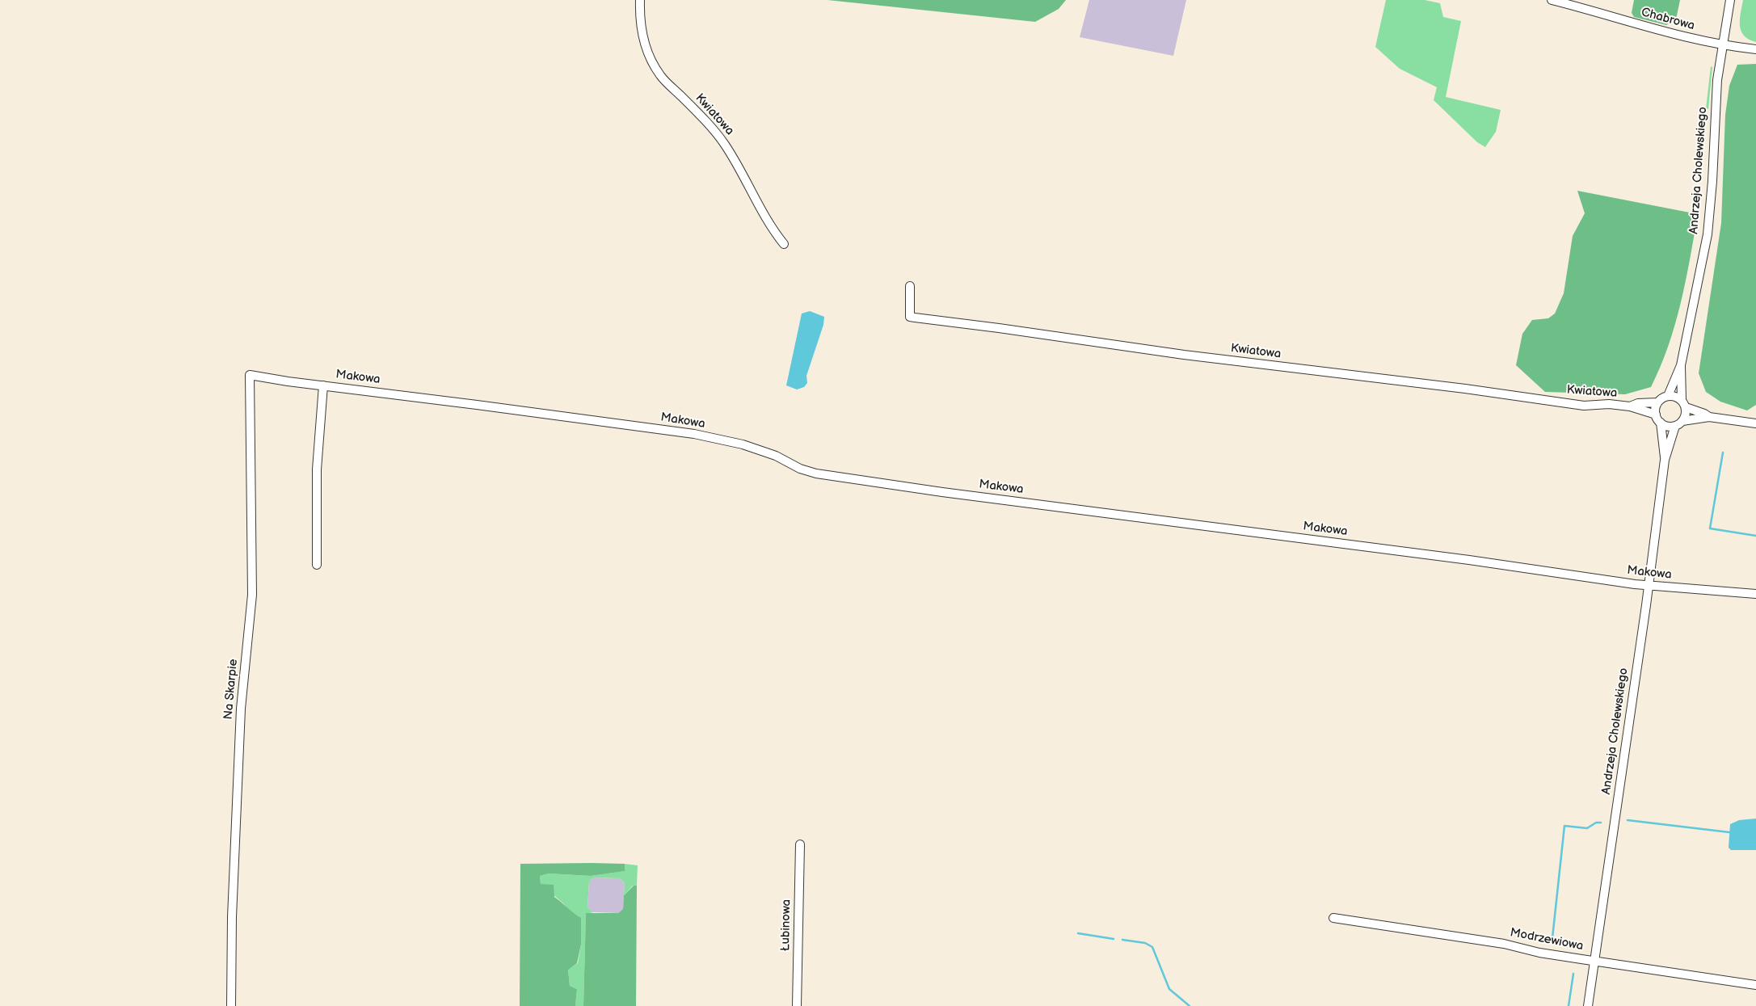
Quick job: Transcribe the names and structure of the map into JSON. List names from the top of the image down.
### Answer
{
  "streets": {
    "street": [
      "Chabrowa",
      "Kwiatowa",
      "Andrzeja Cholewskiego",
      "Makowa",
      "Na Skarpie",
      "Łubinowa",
      "Modrzewiowa"
    ]
  },
  "crossings": [
    ["Chabrowa", "Andrzeja Cholewskiego"],
    ["Kwiatowa", "Andrzeja Cholewskiego"],
    ["Andrzeja Cholewskiego", "Makowa"],
    ["Andrzeja Cholewskiego", "Modrzewiowa"],
    ["Makowa", "Na Skarpie"]
  ]
}
